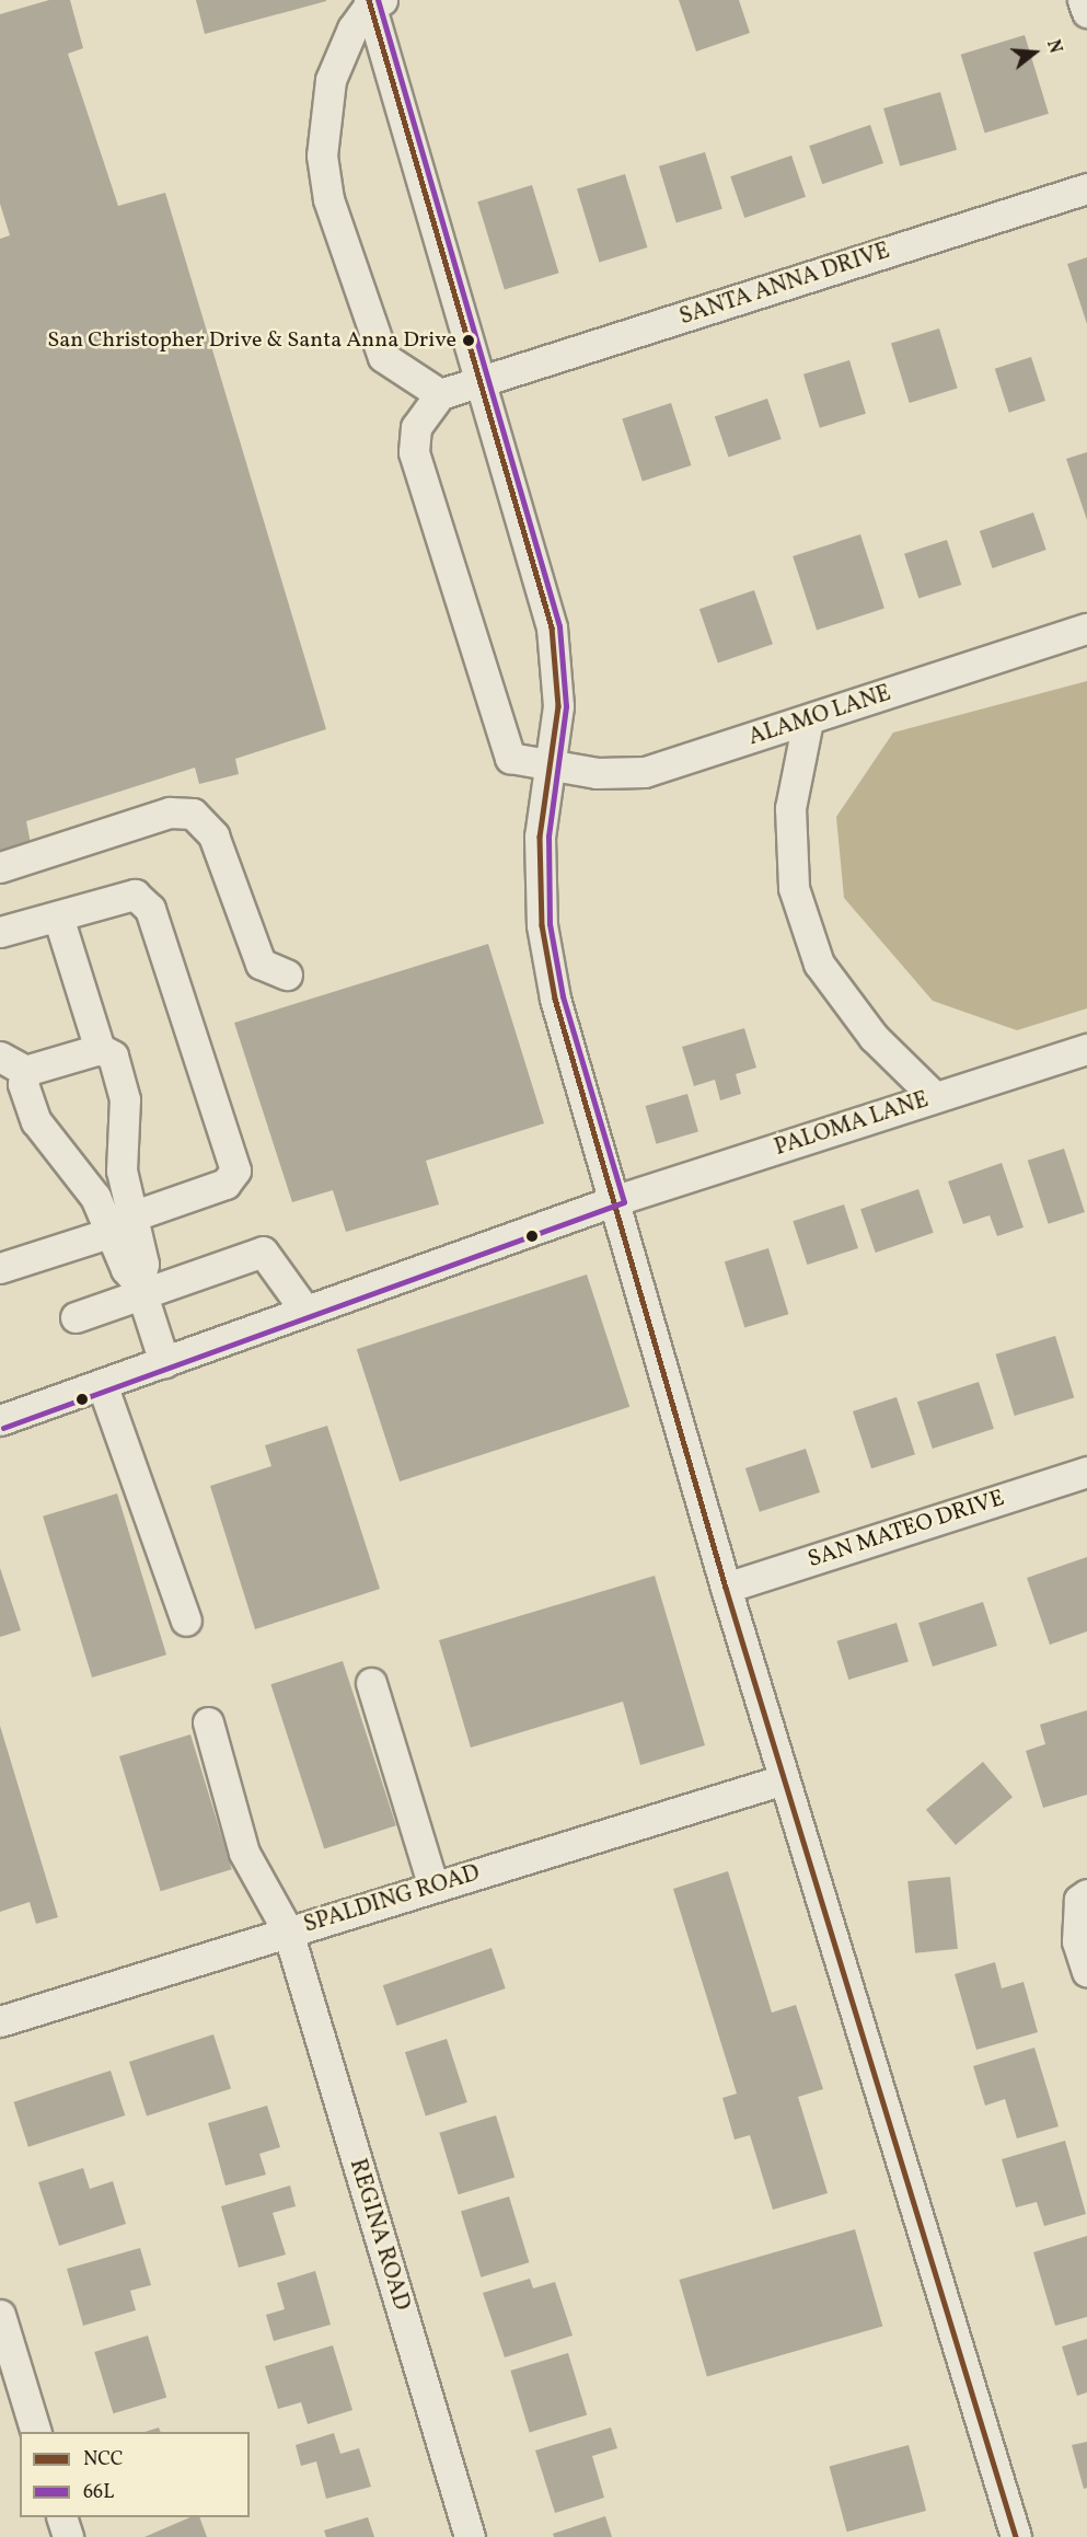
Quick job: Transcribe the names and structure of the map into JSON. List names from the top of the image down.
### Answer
{
  "streets": {
    "street": [
      "SANTA ANNA DRIVE",
      "ALAMO LANE",
      "PALOMA LANE",
      "SAN MATEO DRIVE",
      "SPALDING ROAD",
      "REGINA ROAD"
    ]
  },
  "crossings": [
    ["SANTA ANNA DRIVE", "ALAMO LANE"],
    ["SPALDING ROAD", "REGINA ROAD"]
  ],
  "places": ["San Christopher Drive & Santa Anna Drive"],
  "lines": ["transit line NCC", "transit line 66L"],
  "legend": ["NCC", "66L"],
  "north": "right"
}
